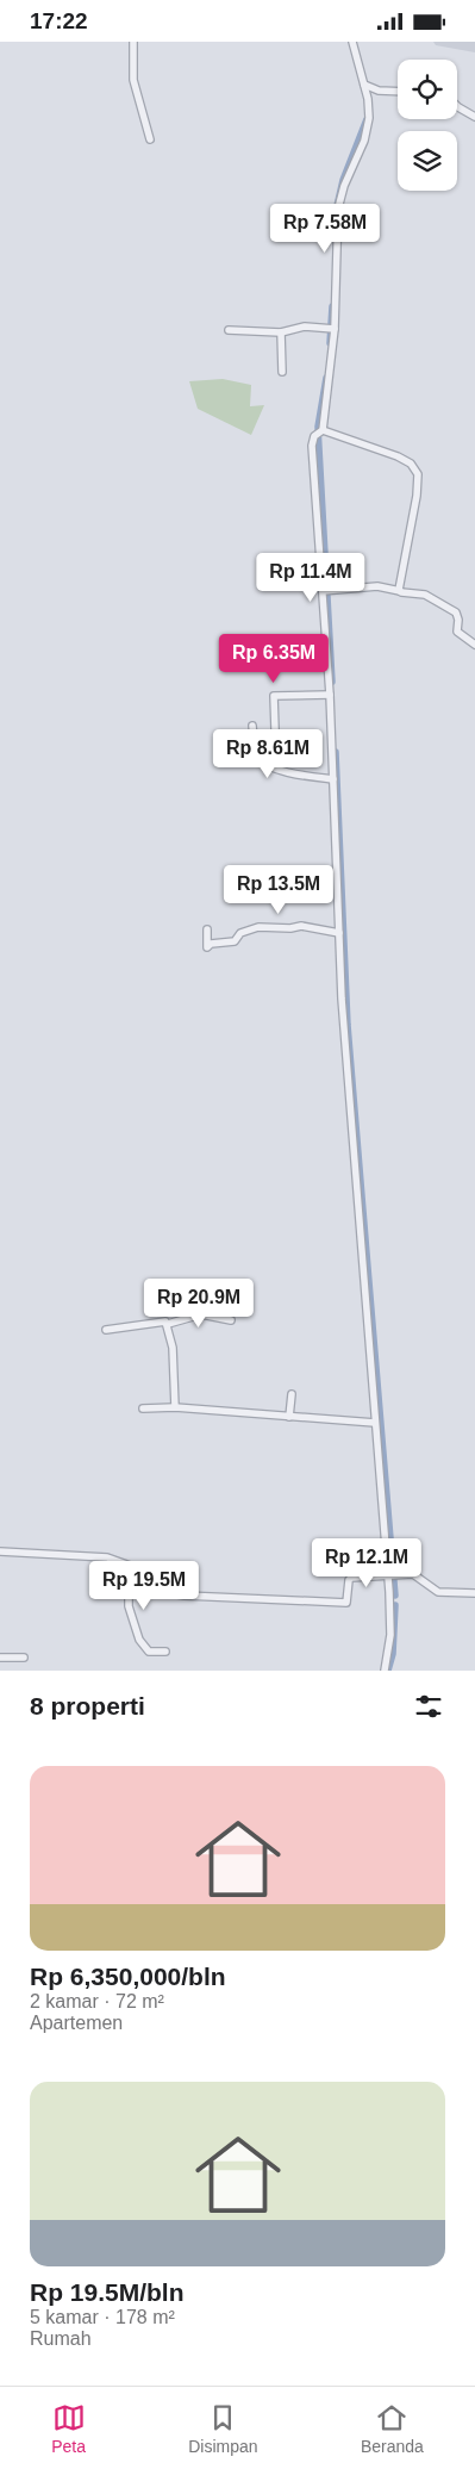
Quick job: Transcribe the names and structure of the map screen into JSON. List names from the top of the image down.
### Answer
{
  "page": {
    "status": "17:22",
    "price": [
      "Rp 7.58M",
      "Rp 11.4M",
      "Rp 6.35M",
      "Rp 8.61M",
      "Rp 13.5M",
      "Rp 20.9M",
      "Rp 12.1M",
      "Rp 19.5M"
    ],
    "heading": "8 properti",
    "list": [
      {
        "name": "Rp 6,350,000/bln",
        "note": "2 kamar · 72 m² · Apartemen"
      },
      {
        "name": "Rp 19.5M/bln",
        "note": "5 kamar · 178 m² · Rumah"
      }
    ],
    "tabs": ["Peta", "Disimpan", "Beranda"]
  }
}
